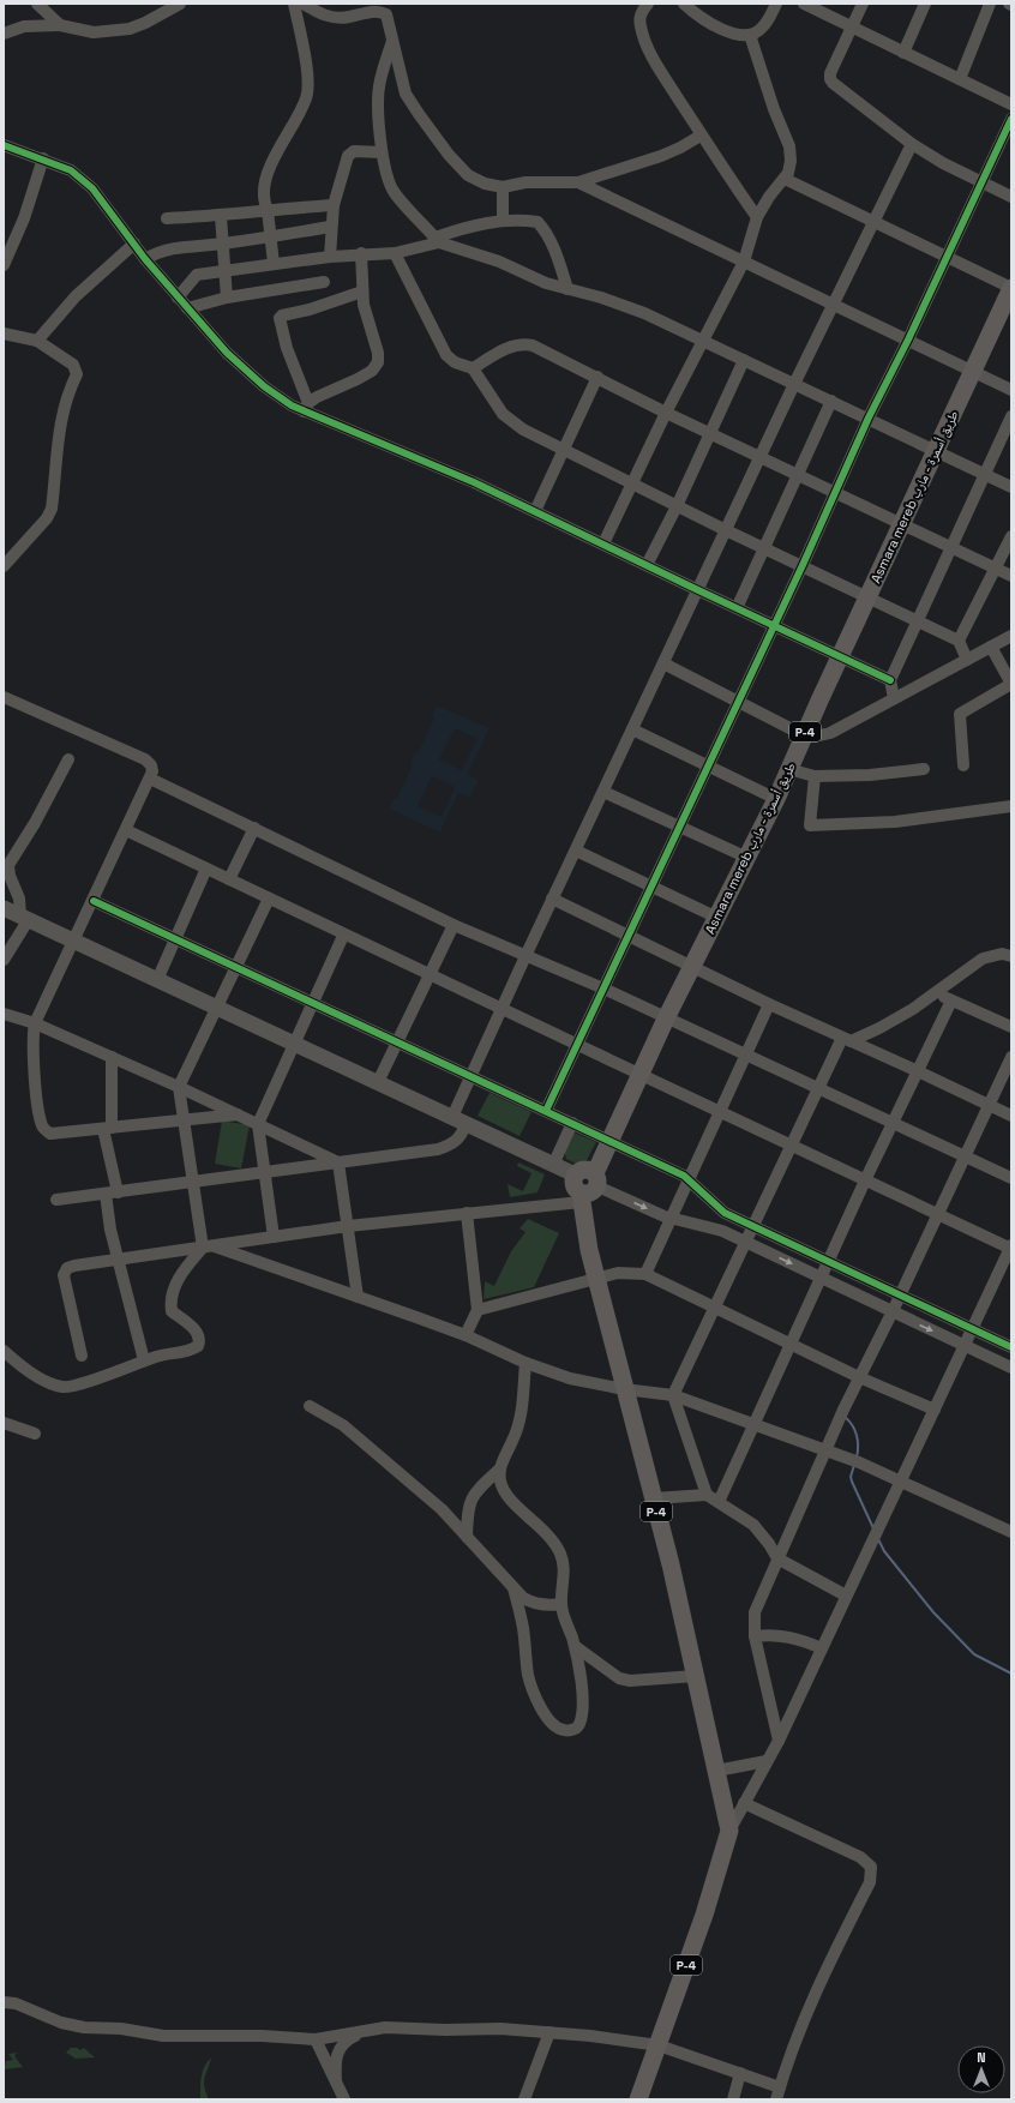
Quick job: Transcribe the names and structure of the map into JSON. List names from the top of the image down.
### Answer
{
  "streets": {
    "highway": ["Asmara mereb طريق أسمرة - مارب", "P-4"]
  },
  "crossings": [
    ["Asmara mereb طريق أسمرة - مارب", "P-4"]
  ],
  "north": "top"
}
